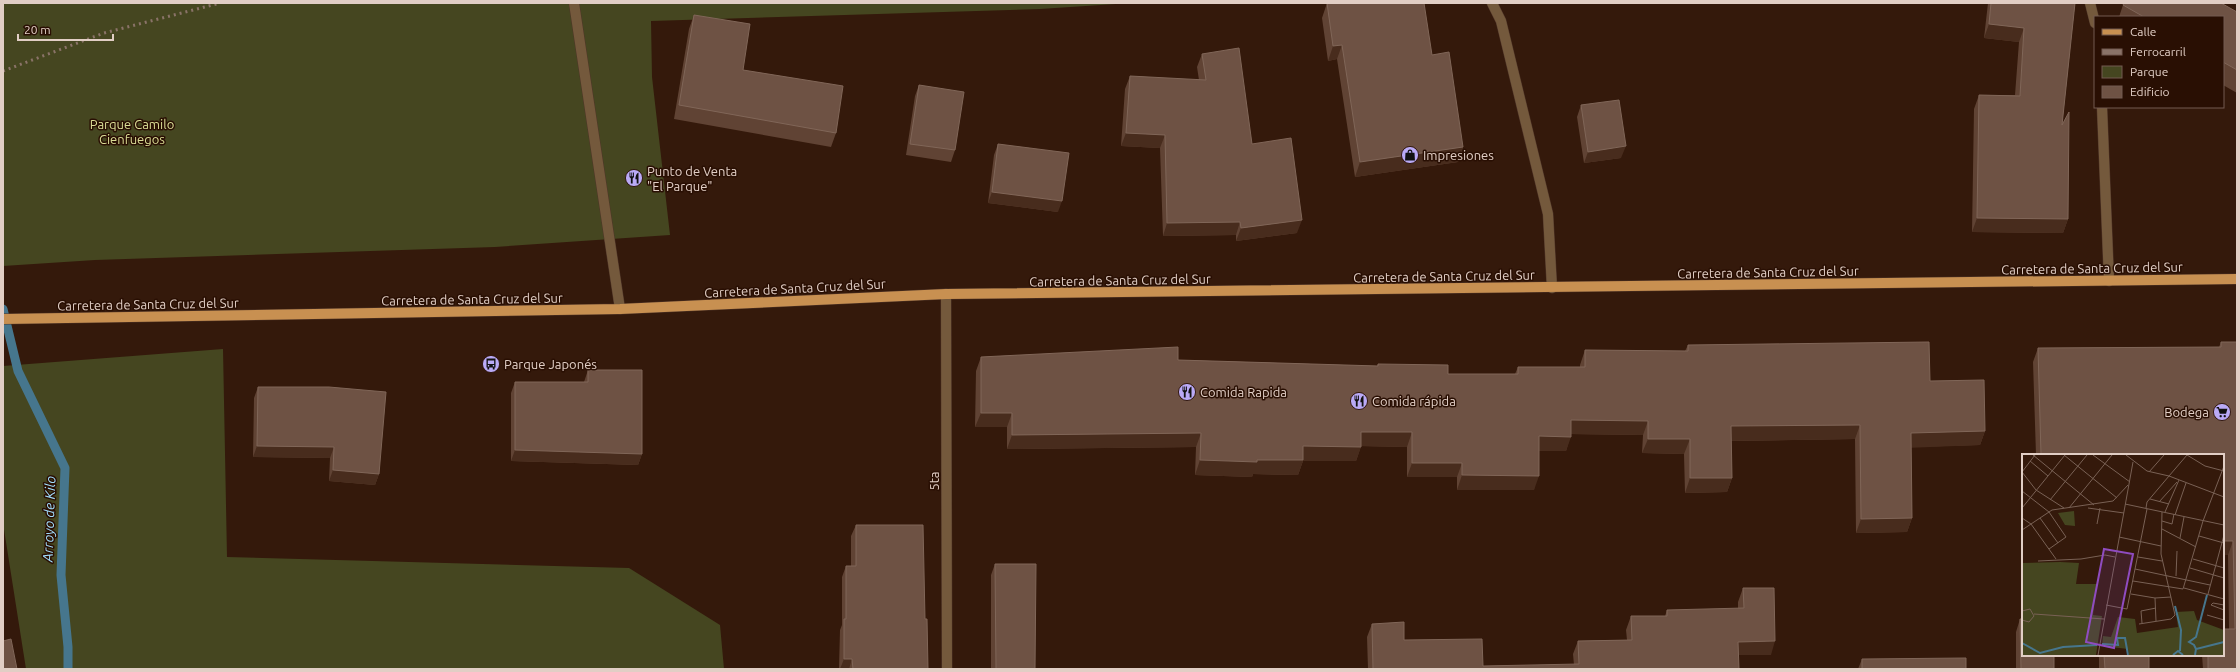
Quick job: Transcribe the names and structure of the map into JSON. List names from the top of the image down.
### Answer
{
  "streets": {
    "main road": ["Carretera de Santa Cruz del Sur"],
    "street": ["5ta"]
  },
  "crossings": [
    ["Carretera de Santa Cruz del Sur", "5ta"]
  ],
  "water": ["Arroyo de Kilo"],
  "parks": ["Parque Camilo Cienfuegos"],
  "places": {
    "shop": ["Impresiones"],
    "restaurant": ["Punto de Venta \"El Parque\"", "Comida Rapida", "Comida rápida"],
    "bus stop": ["Parque Japonés"],
    "supermarket": ["Bodega"]
  },
  "legend": [
    "Calle",
    "Ferrocarril",
    "Parque",
    "Edificio"
  ],
  "scale_bar": "20 m"
}
